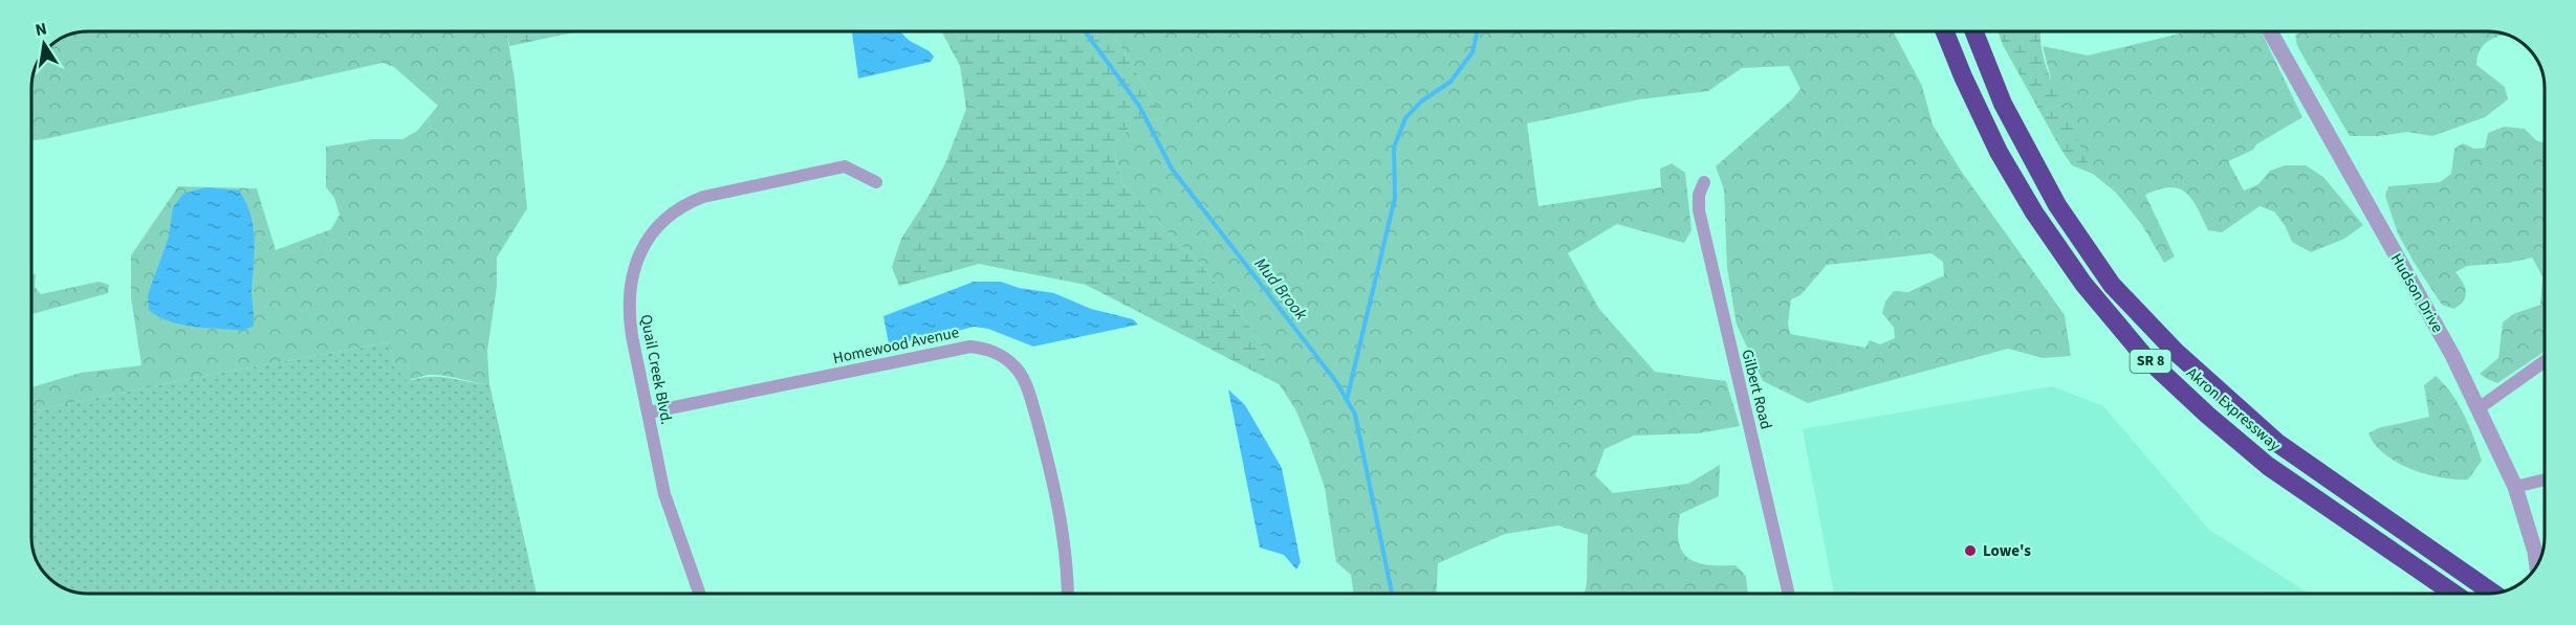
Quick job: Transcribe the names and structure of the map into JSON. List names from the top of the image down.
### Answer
{
  "streets": {
    "highway": ["SR 8", "Akron Expressway"],
    "street": [
      "Hudson Drive",
      "Homewood Avenue",
      "Quail Creek Blvd.",
      "Gilbert Road"
    ]
  },
  "crossings": [
    ["Homewood Avenue", "Quail Creek Blvd."]
  ],
  "water": ["Mud Brook"],
  "places": ["Lowe's"],
  "north": "top"
}
